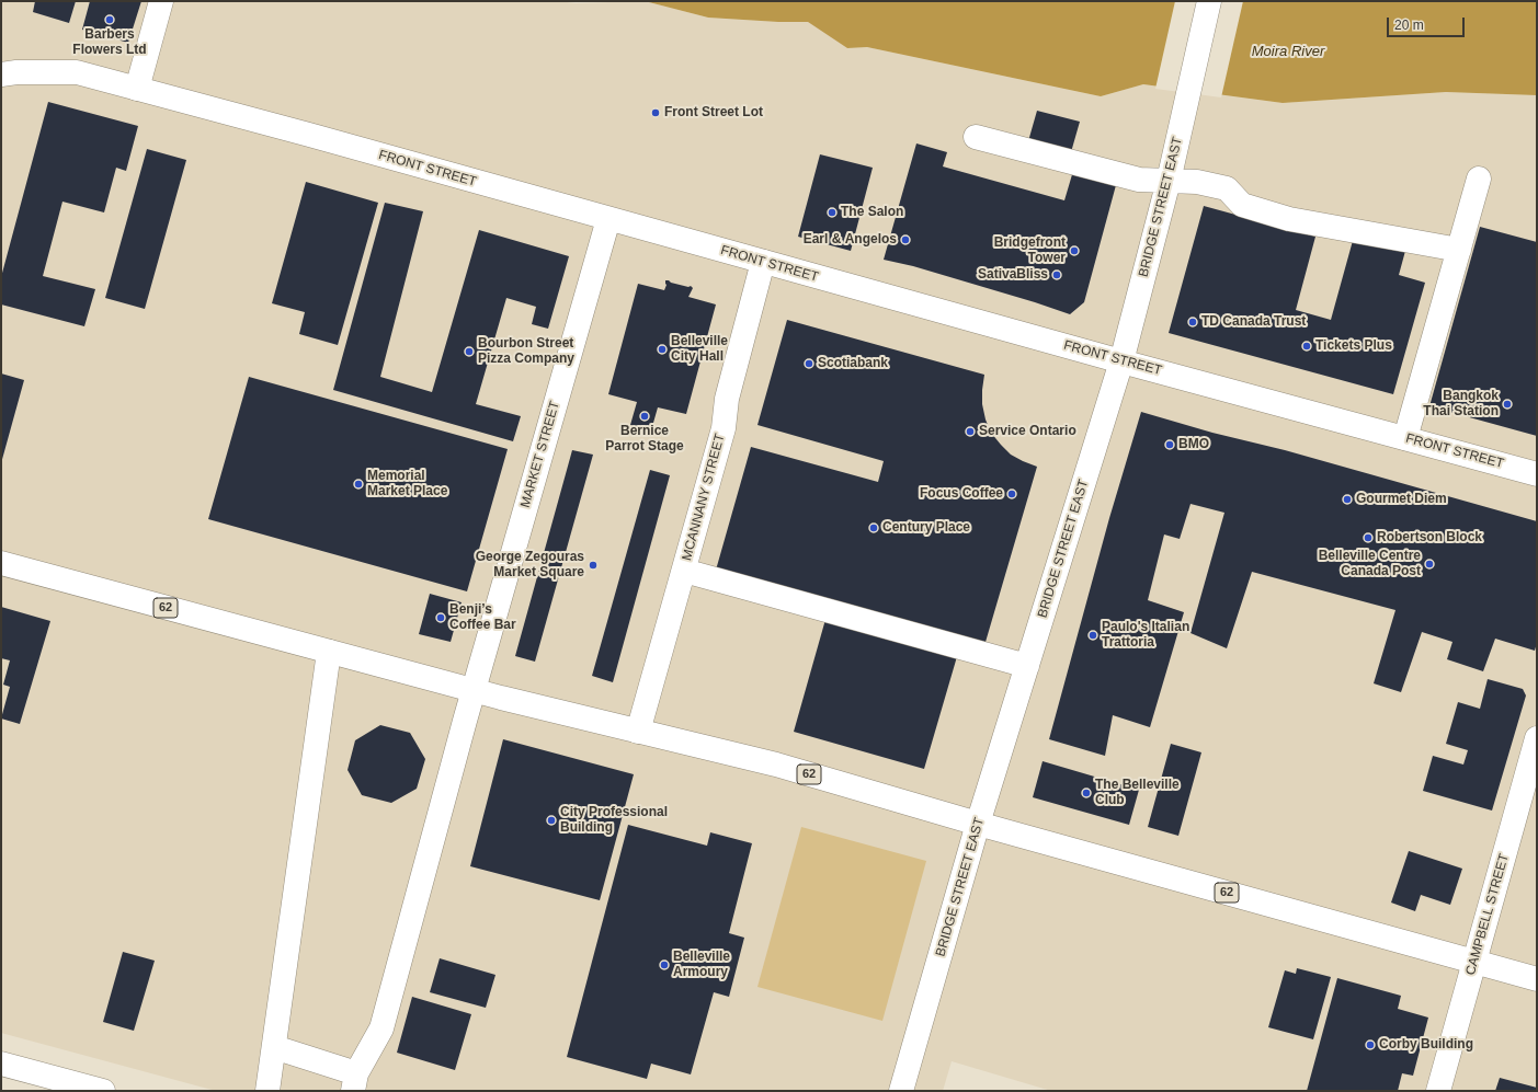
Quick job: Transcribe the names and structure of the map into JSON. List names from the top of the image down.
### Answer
{
  "streets": {
    "main road": [
      "FRONT STREET",
      "BRIDGE STREET EAST",
      "MARKET STREET",
      "MCANNANY STREET",
      "62",
      "CAMPBELL STREET"
    ]
  },
  "crossings": [
    ["FRONT STREET", "BRIDGE STREET EAST"],
    ["FRONT STREET", "MARKET STREET"],
    ["FRONT STREET", "MCANNANY STREET"],
    ["BRIDGE STREET EAST", "62"],
    ["MARKET STREET", "62"],
    ["MCANNANY STREET", "62"],
    ["62", "CAMPBELL STREET"]
  ],
  "water": ["Moira River"],
  "places": [
    "Barbers Flowers Ltd",
    "Front Street Lot",
    "The Salon",
    "Earl & Angelos",
    "Bridgefront Tower",
    "SativaBliss",
    "TD Canada Trust",
    "Tickets Plus",
    "Belleville City Hall",
    "Bourbon Street Pizza Company",
    "Scotiabank",
    "Bangkok Thai Station",
    "Bernice Parrot Stage",
    "Service Ontario",
    "BMO",
    "Memorial Market Place",
    "Focus Coffee",
    "Gourmet Diem",
    "Century Place",
    "Robertson Block",
    "Belleville Centre Canada Post",
    "George Zegouras Market Square",
    "Benji’s Coffee Bar",
    "Paulo's Italian Trattoria",
    "The Belleville Club",
    "City Professional Building",
    "Belleville Armoury",
    "Corby Building"
  ],
  "scale_bar": "20 m"
}
